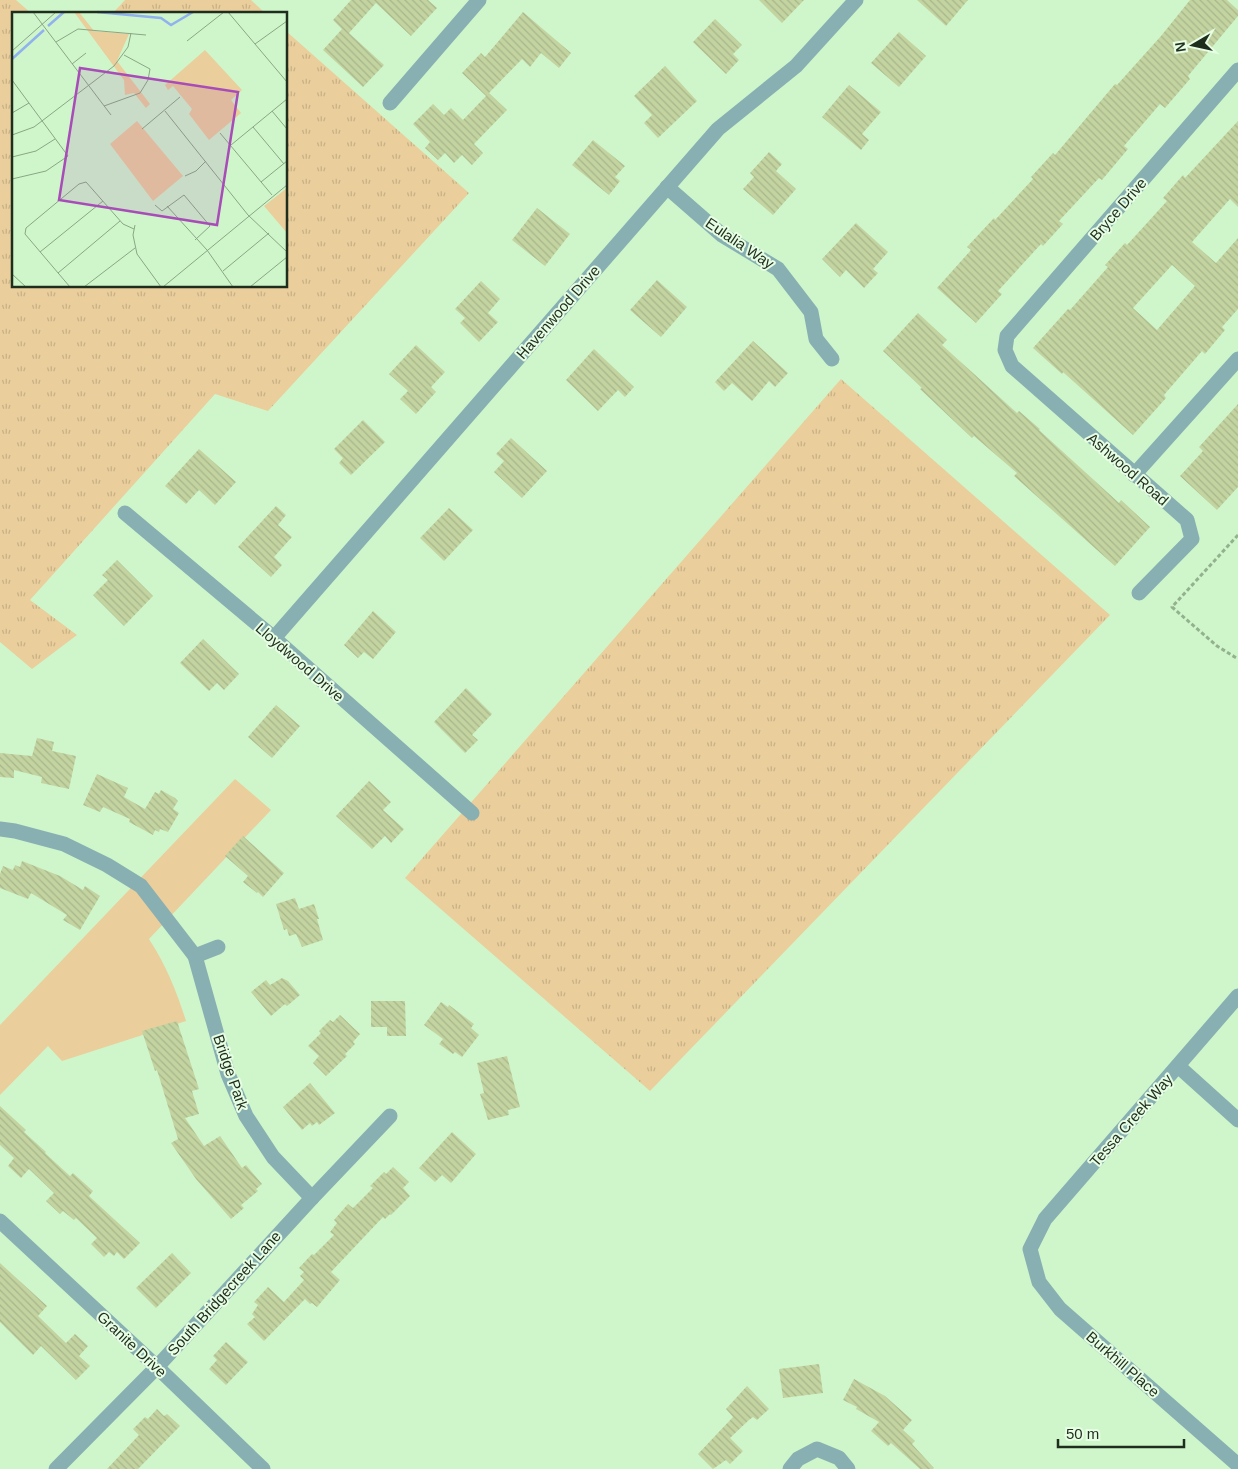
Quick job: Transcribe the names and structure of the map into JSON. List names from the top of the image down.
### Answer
{
  "streets": {
    "street": [
      "Bryce Drive",
      "Eulalia Way",
      "Havenwood Drive",
      "Ashwood Road",
      "Lloydwood Drive",
      "Bridge Park",
      "Tessa Creek Way",
      "South Bridgecreek Lane",
      "Granite Drive",
      "Burkhill Place"
    ]
  },
  "crossings": [
    ["Bryce Drive", "Ashwood Road"],
    ["Eulalia Way", "Havenwood Drive"],
    ["Havenwood Drive", "Lloydwood Drive"],
    ["Bridge Park", "South Bridgecreek Lane"],
    ["Tessa Creek Way", "Burkhill Place"],
    ["South Bridgecreek Lane", "Granite Drive"]
  ],
  "scale_bar": "50 m",
  "north": "left"
}
